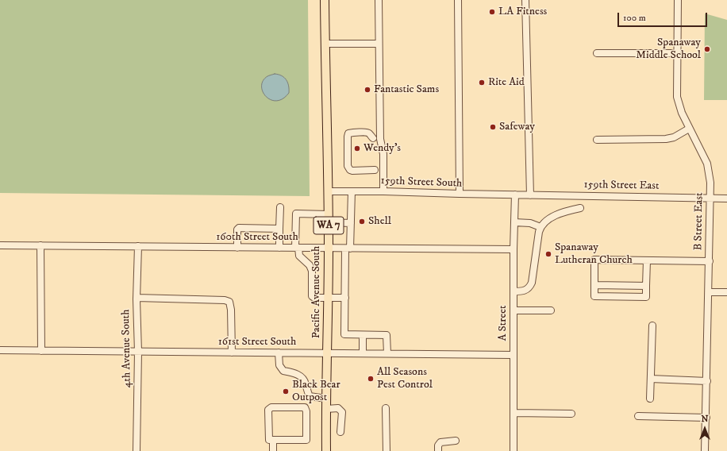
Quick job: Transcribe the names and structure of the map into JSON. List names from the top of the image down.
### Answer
{
  "streets": {
    "main road": ["WA 7", "Pacific Avenue South"],
    "street": [
      "159th Street South",
      "159th Street East",
      "B Street East",
      "160th Street South",
      "A Street",
      "161st Street South",
      "4th Avenue South"
    ]
  },
  "crossings": [
    ["159th Street South", "159th Street East"],
    ["159th Street South", "Pacific Avenue South"],
    ["159th Street South", "A Street"],
    ["159th Street East", "B Street East"],
    ["159th Street East", "A Street"],
    ["160th Street South", "Pacific Avenue South"],
    ["160th Street South", "A Street"],
    ["160th Street South", "4th Avenue South"],
    ["Pacific Avenue South", "161st Street South"],
    ["A Street", "161st Street South"],
    ["161st Street South", "4th Avenue South"]
  ],
  "places": [
    "LA Fitness",
    "Spanaway Middle School",
    "Rite Aid",
    "Fantastic Sams",
    "Safeway",
    "Wendy's",
    "Shell",
    "Spanaway Lutheran Church",
    "All Seasons Pest Control",
    "Black Bear Outpost"
  ],
  "scale_bar": "100 m",
  "north": "top"
}
